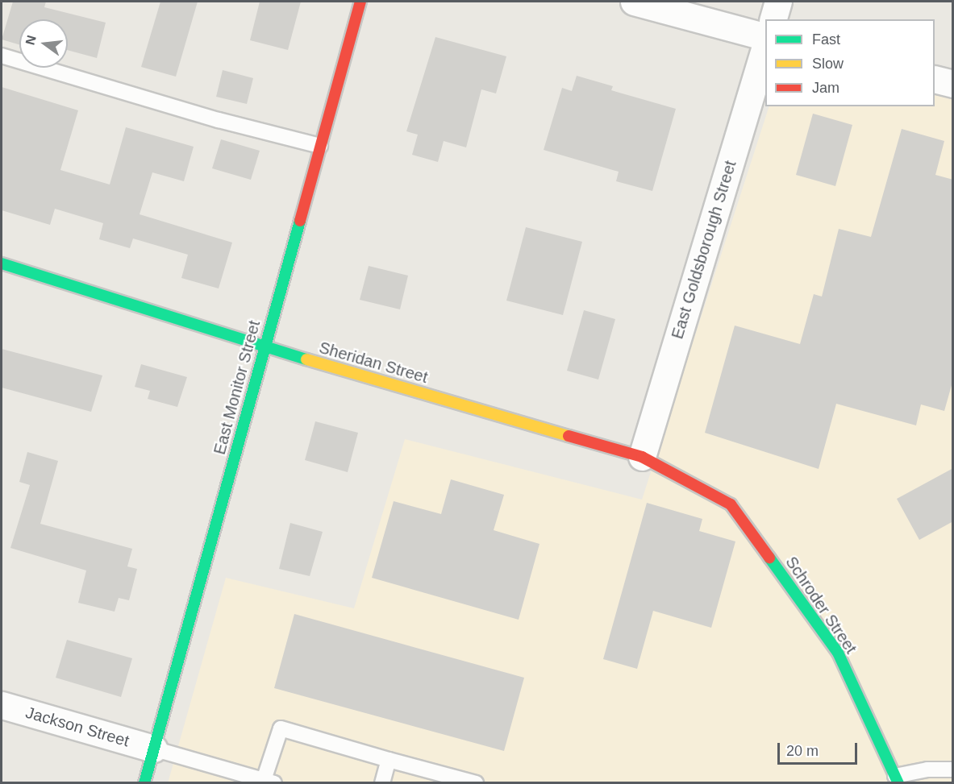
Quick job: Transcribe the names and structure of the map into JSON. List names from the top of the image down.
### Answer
{
  "streets": {
    "street": [
      "East Goldsborough Street",
      "Sheridan Street",
      "East Monitor Street",
      "Schroder Street",
      "Jackson Street"
    ]
  },
  "crossings": [
    ["East Goldsborough Street", "Sheridan Street"],
    ["Sheridan Street", "East Monitor Street"],
    ["Sheridan Street", "Schroder Street"],
    ["East Monitor Street", "Jackson Street"]
  ],
  "legend": ["Fast", "Slow", "Jam"],
  "scale_bar": "20 m",
  "north": "left"
}
